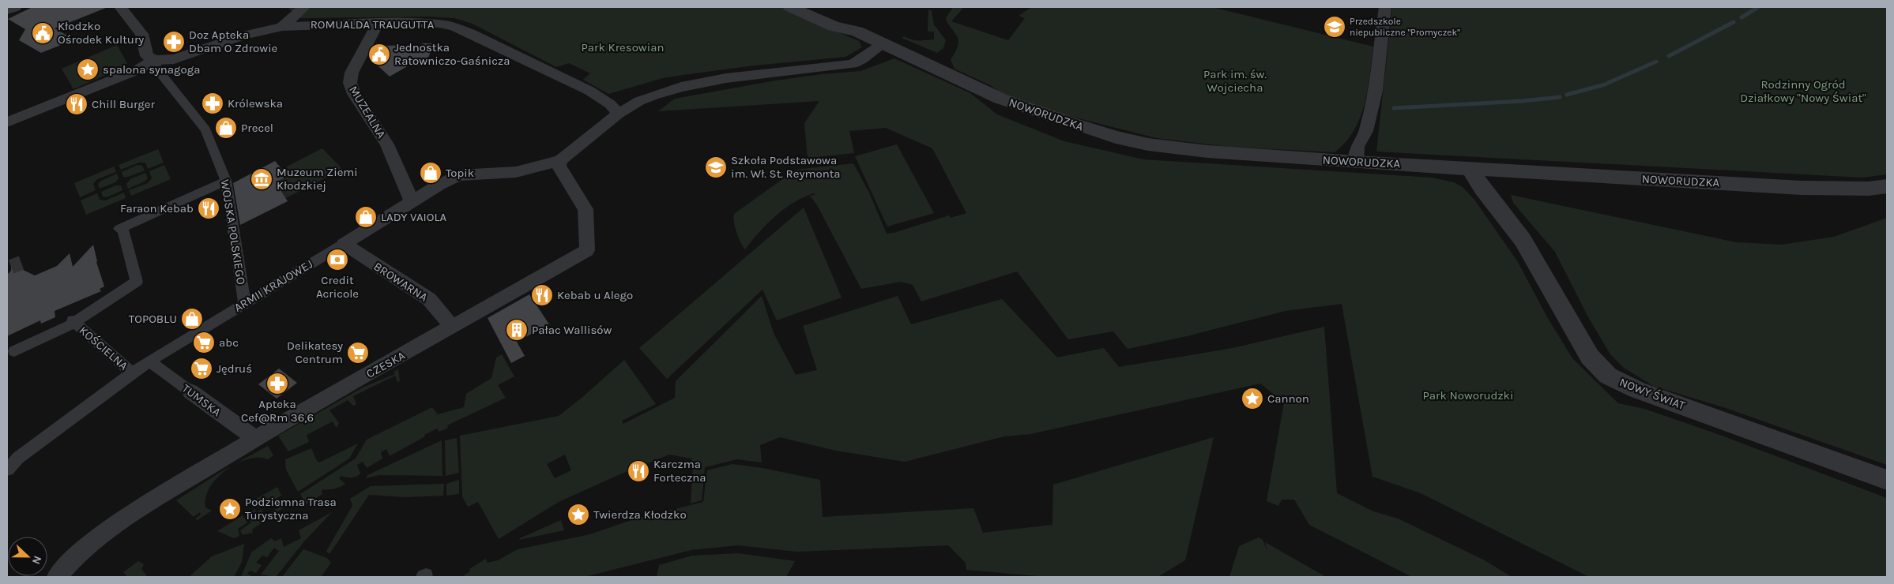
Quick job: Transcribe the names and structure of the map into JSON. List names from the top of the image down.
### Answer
{
  "streets": {
    "street": [
      "ROMUALDA TRAUGUTTA",
      "MUZEALNA",
      "NOWORUDZKA",
      "WOJSKA POLSKIEGO",
      "BROWARNA",
      "ARMII KRAJOWEJ",
      "KOŚCIELNA",
      "CZESKA",
      "NOWY ŚWIAT",
      "TUMSKA"
    ]
  },
  "crossings": [
    ["ROMUALDA TRAUGUTTA", "MUZEALNA"],
    ["ROMUALDA TRAUGUTTA", "WOJSKA POLSKIEGO"],
    ["MUZEALNA", "ARMII KRAJOWEJ"],
    ["NOWORUDZKA", "NOWY ŚWIAT"],
    ["WOJSKA POLSKIEGO", "ARMII KRAJOWEJ"],
    ["BROWARNA", "ARMII KRAJOWEJ"],
    ["BROWARNA", "CZESKA"],
    ["ARMII KRAJOWEJ", "KOŚCIELNA"],
    ["ARMII KRAJOWEJ", "CZESKA"],
    ["ARMII KRAJOWEJ", "TUMSKA"],
    ["CZESKA", "TUMSKA"]
  ],
  "parks": [
    "Park Kresowian",
    "Park im. św. Wojciecha",
    "Rodzinny Ogród Działkowy \"Nowy Świat\"",
    "Park Noworudzki"
  ],
  "places": {
    "school or university": ["Przedszkole niepubliczne \"Promyczek\"", "Szkoła Podstawowa im. Wł. St. Reymonta"],
    "public building": ["Kłodzko Ośrodek Kultury", "Jednostka Ratowniczo-Gaśnicza"],
    "pharmacy": ["Doz Apteka Dbam O Zdrowie", "Królewska", "Apteka Cef@Rm 36,6"],
    "place": [
      "spalona synagoga",
      "Cannon",
      "Podziemna Trasa Turystyczna",
      "Twierdza Kłodzko"
    ],
    "restaurant": [
      "Chill Burger",
      "Faraon Kebab",
      "Kebab u Alego",
      "Karczma Forteczna"
    ],
    "shop": [
      "Precel",
      "Topik",
      "LADY VAIOLA",
      "TOPOBLU"
    ],
    "museum": ["Muzeum Ziemi Kłodzkiej"],
    "bank": ["Credit Acricole"],
    "building": ["Pałac Wallisów"],
    "supermarket": ["abc", "Delikatesy Centrum", "Jędruś"]
  },
  "north": "right"
}
